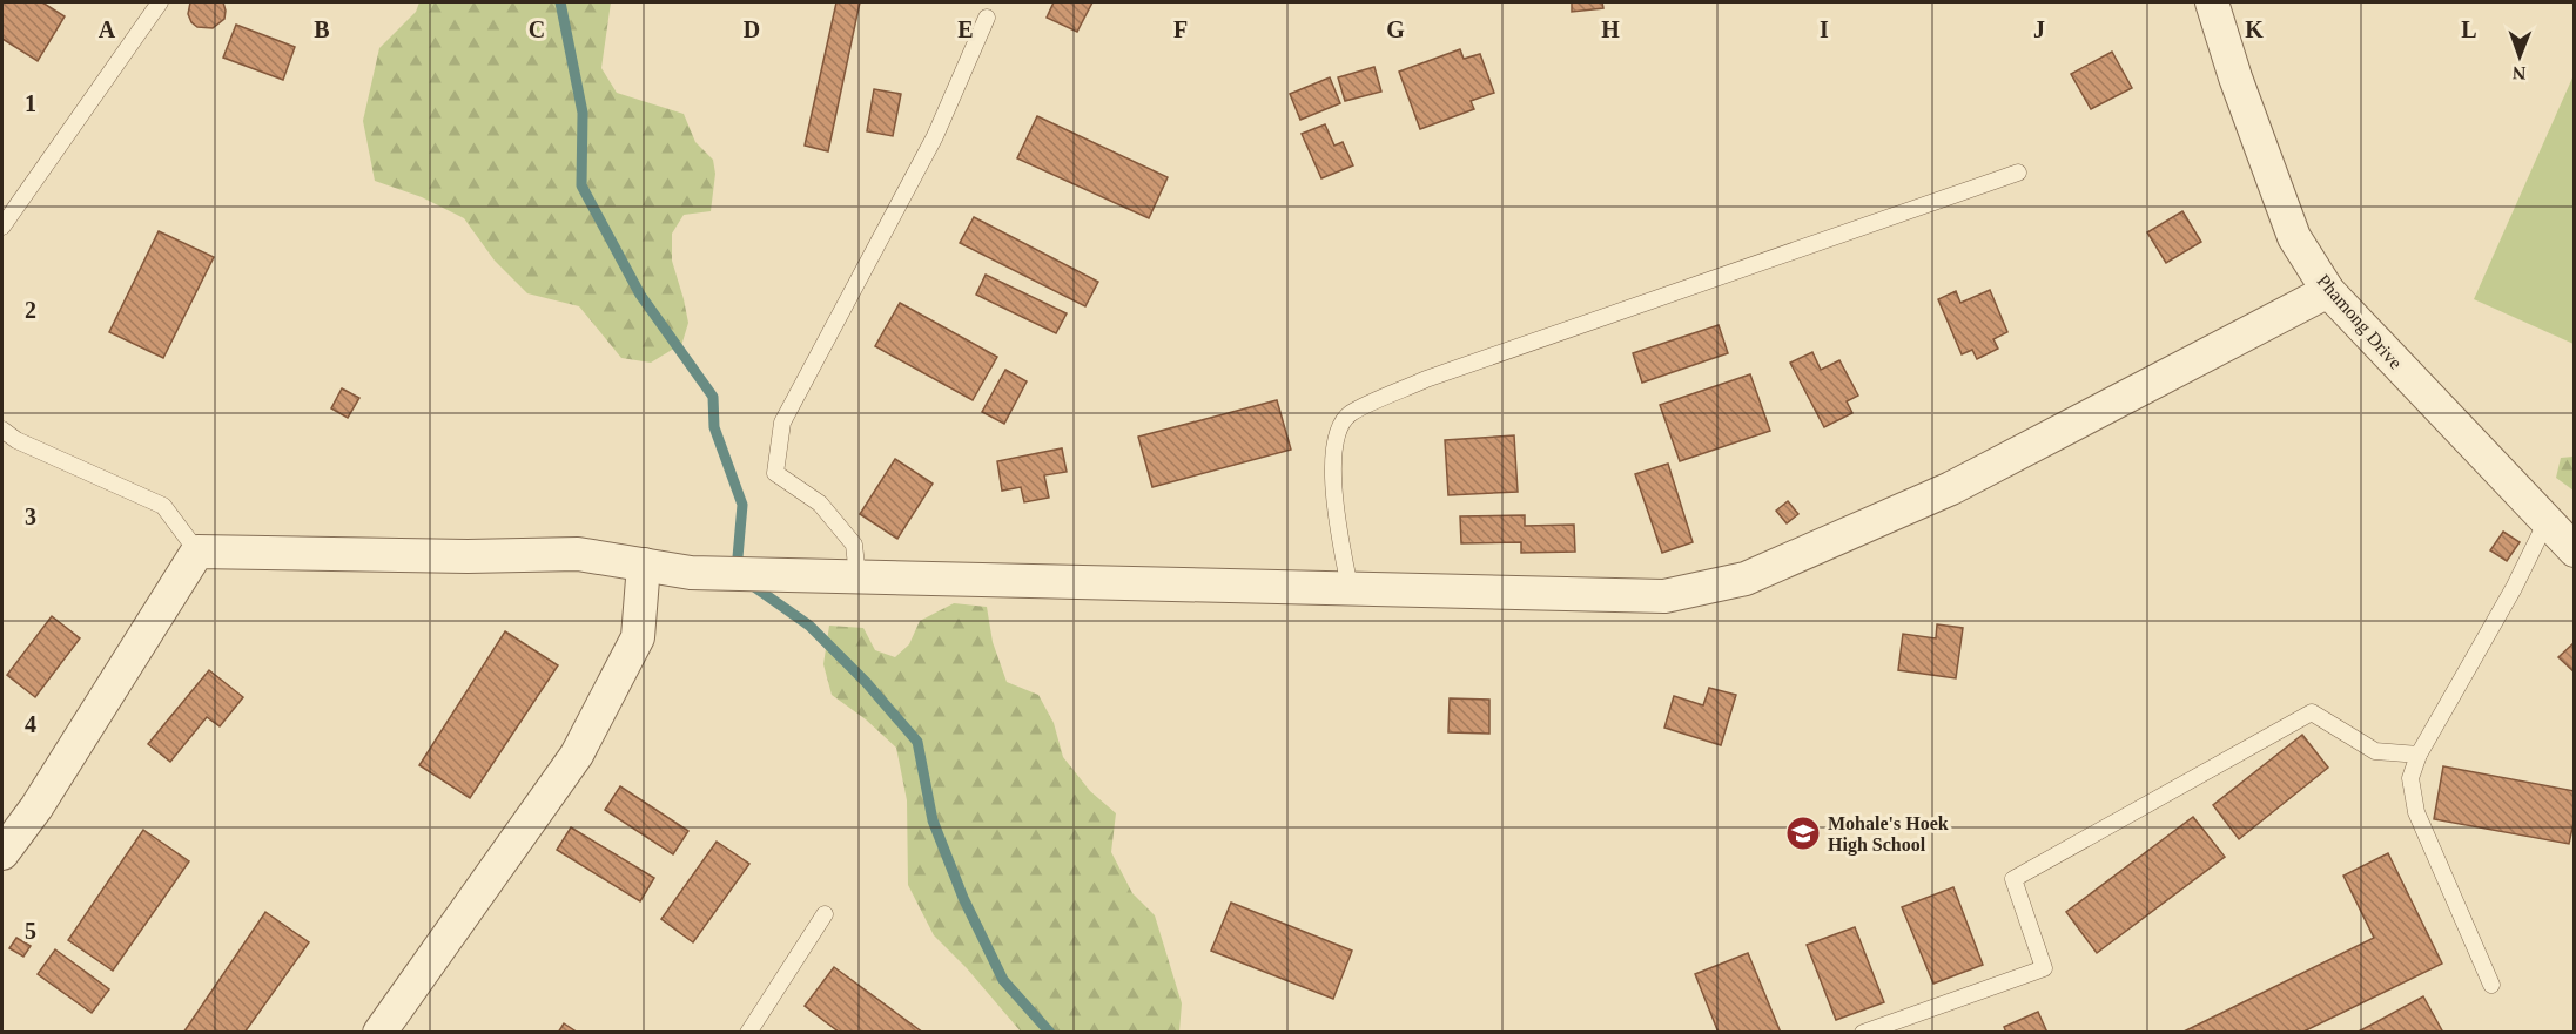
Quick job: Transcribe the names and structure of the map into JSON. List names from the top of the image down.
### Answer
{
  "streets": {
    "street": ["Phamong Drive"]
  },
  "places": {
    "school or university": ["Mohale's Hoek High School"]
  },
  "north": "bottom",
  "grid": {
    "columns": [
      "A",
      "B",
      "C",
      "D",
      "E",
      "F",
      "G",
      "H",
      "I",
      "J",
      "K",
      "L"
    ],
    "rows": [
      "1",
      "2",
      "3",
      "4",
      "5"
    ]
  }
}
